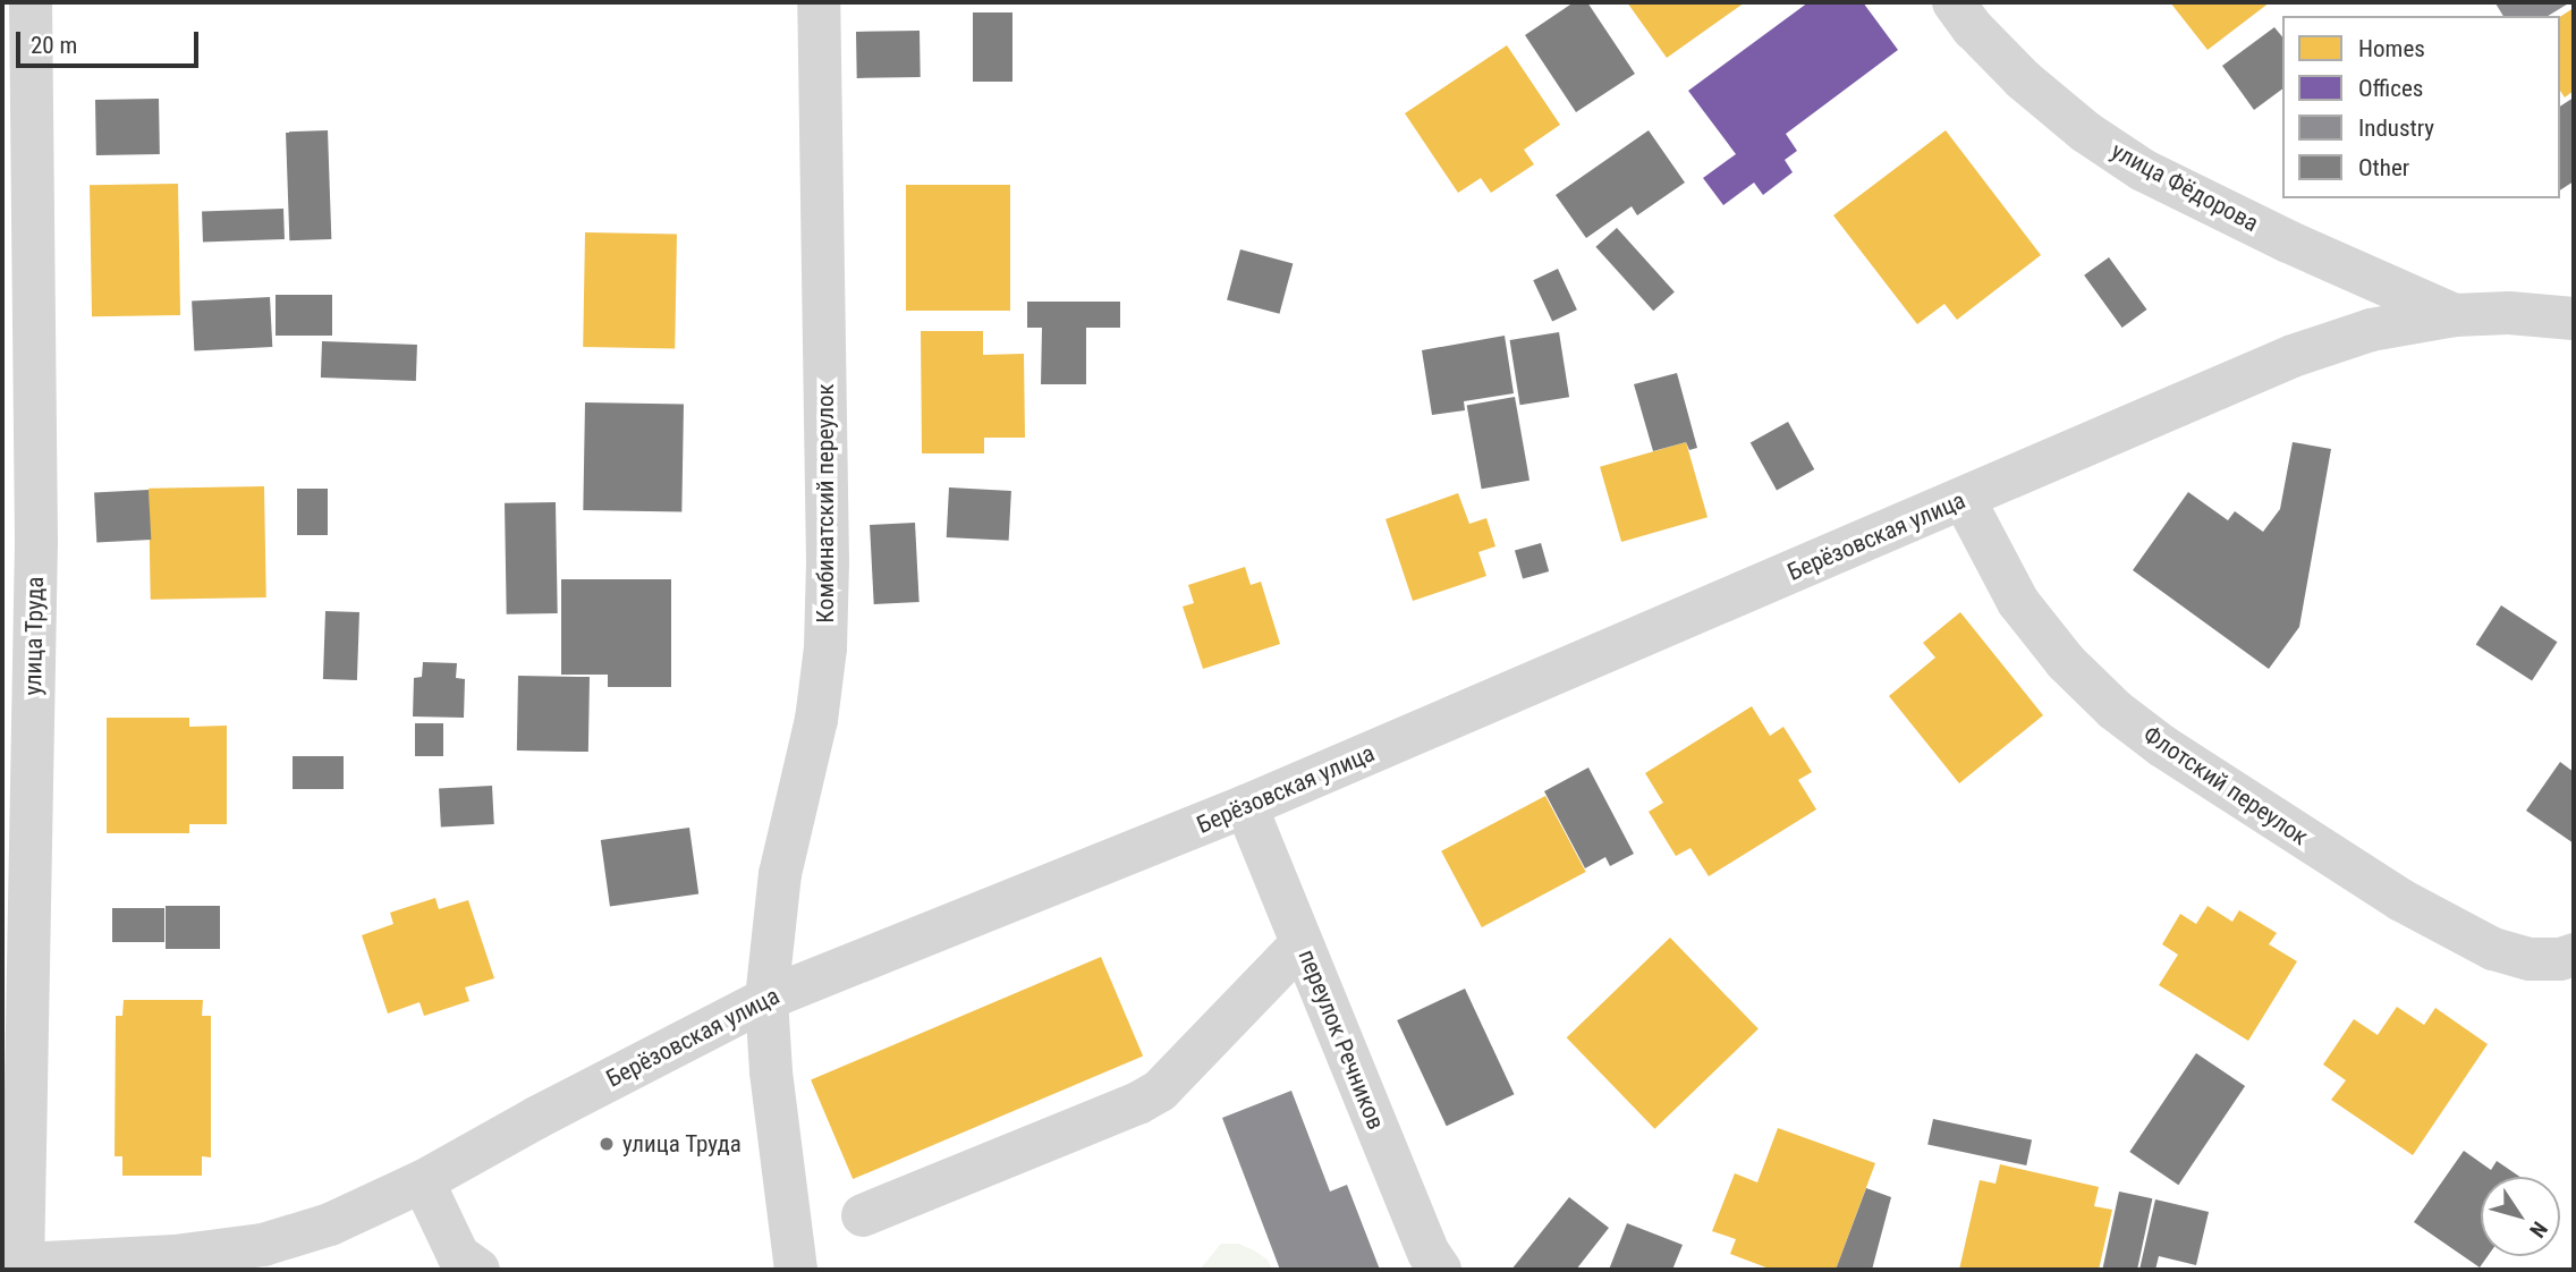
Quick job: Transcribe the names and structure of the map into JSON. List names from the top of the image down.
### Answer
{
  "streets": {
    "street": [
      "улица Фёдорова",
      "Комбинатский переулок",
      "Берёзовская улица",
      "улица Труда",
      "Флотский переулок",
      "переулок Речников"
    ]
  },
  "crossings": [
    ["улица Фёдорова", "Берёзовская улица"],
    ["Комбинатский переулок", "Берёзовская улица"],
    ["Берёзовская улица", "улица Труда"],
    ["Берёзовская улица", "Флотский переулок"],
    ["Берёзовская улица", "переулок Речников"]
  ],
  "places": ["улица Труда"],
  "legend": [
    "Homes",
    "Offices",
    "Industry",
    "Other"
  ],
  "scale_bar": "20 m",
  "north": "bottom right"
}
